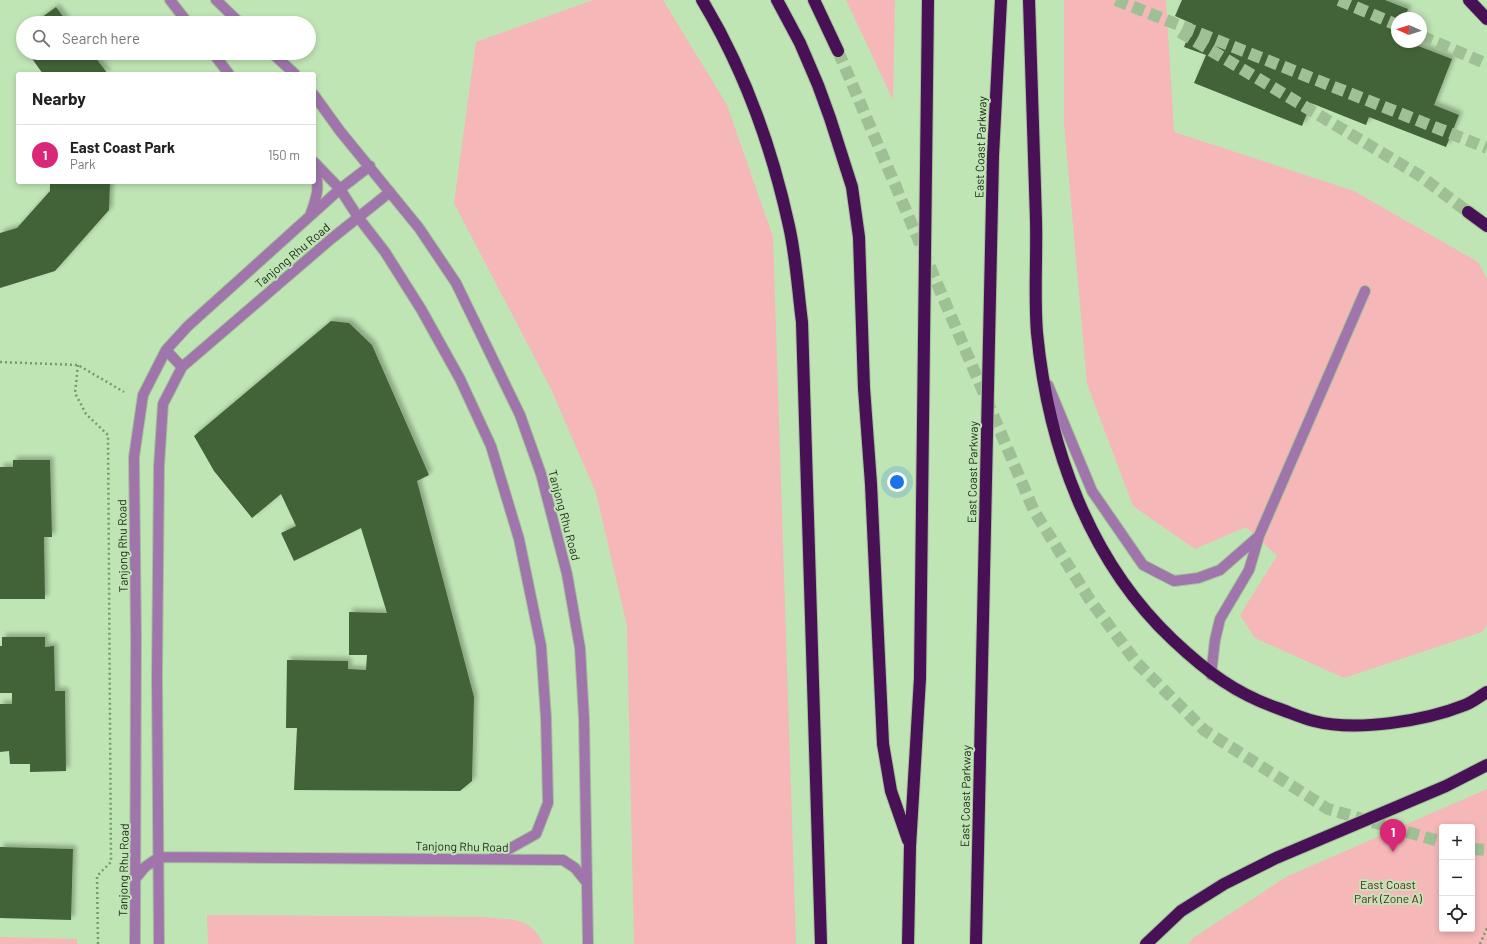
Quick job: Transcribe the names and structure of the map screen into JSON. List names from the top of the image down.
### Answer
{
  "streets": {
    "highway": ["East Coast Parkway"],
    "street": ["Tanjong Rhu Road"]
  },
  "parks": ["East Coast Park (Zone A)"],
  "north": "left",
  "page": {
    "search": "Search here",
    "heading": "Nearby",
    "list": [
      {
        "mark": "1",
        "name": "East Coast Park",
        "note": "Park",
        "value": "150 m"
      }
    ],
    "pins": "1",
    "map_buttons": ["+", "−"]
  }
}
